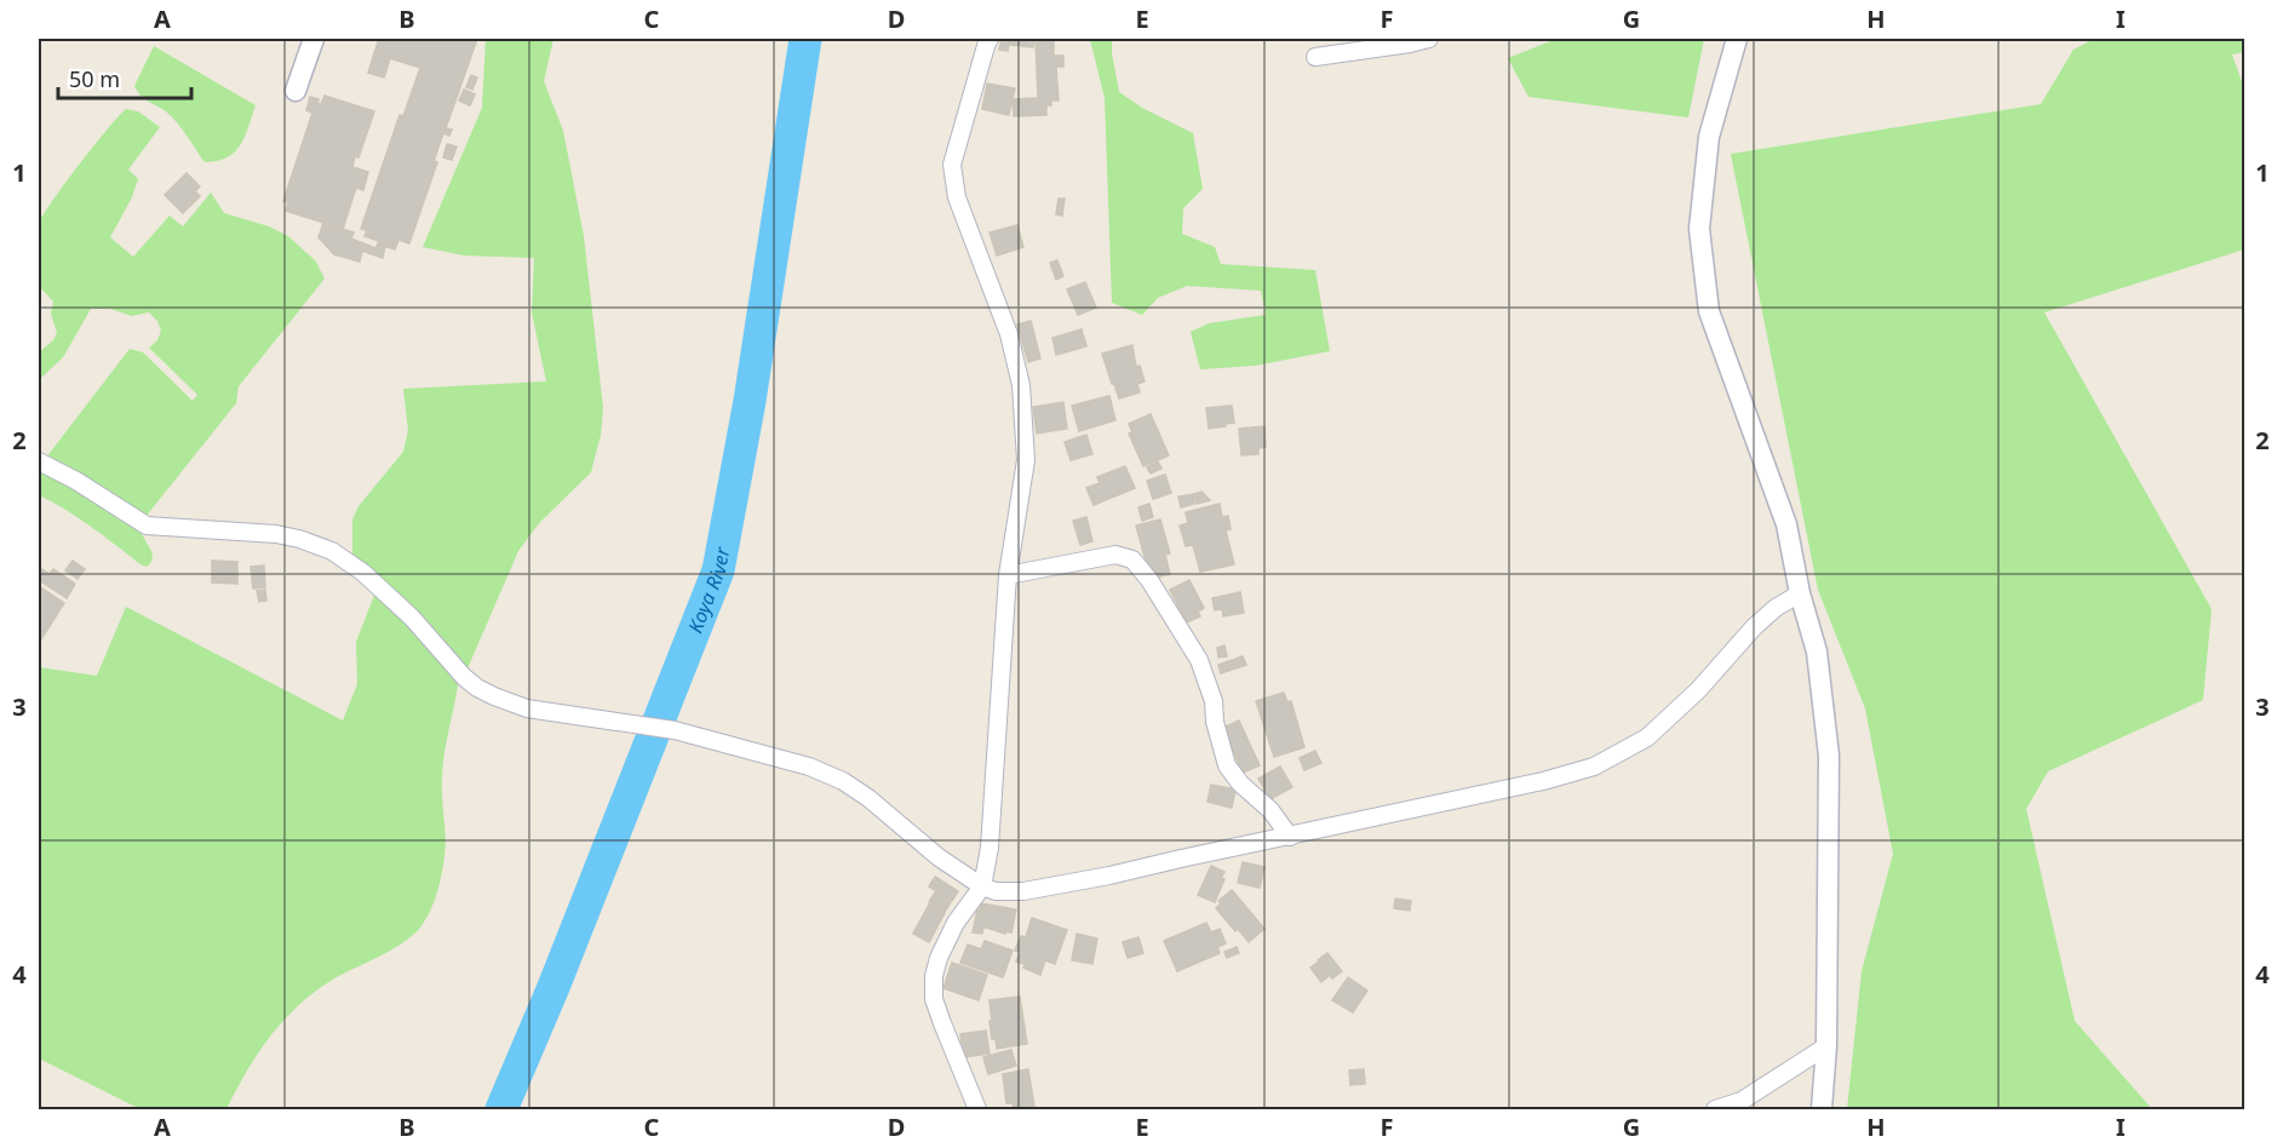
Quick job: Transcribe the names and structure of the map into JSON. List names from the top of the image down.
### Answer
{
  "water": ["Koya River"],
  "scale_bar": "50 m",
  "grid": {
    "columns": [
      "A",
      "B",
      "C",
      "D",
      "E",
      "F",
      "G",
      "H",
      "I"
    ],
    "rows": [
      "1",
      "2",
      "3",
      "4"
    ]
  }
}
